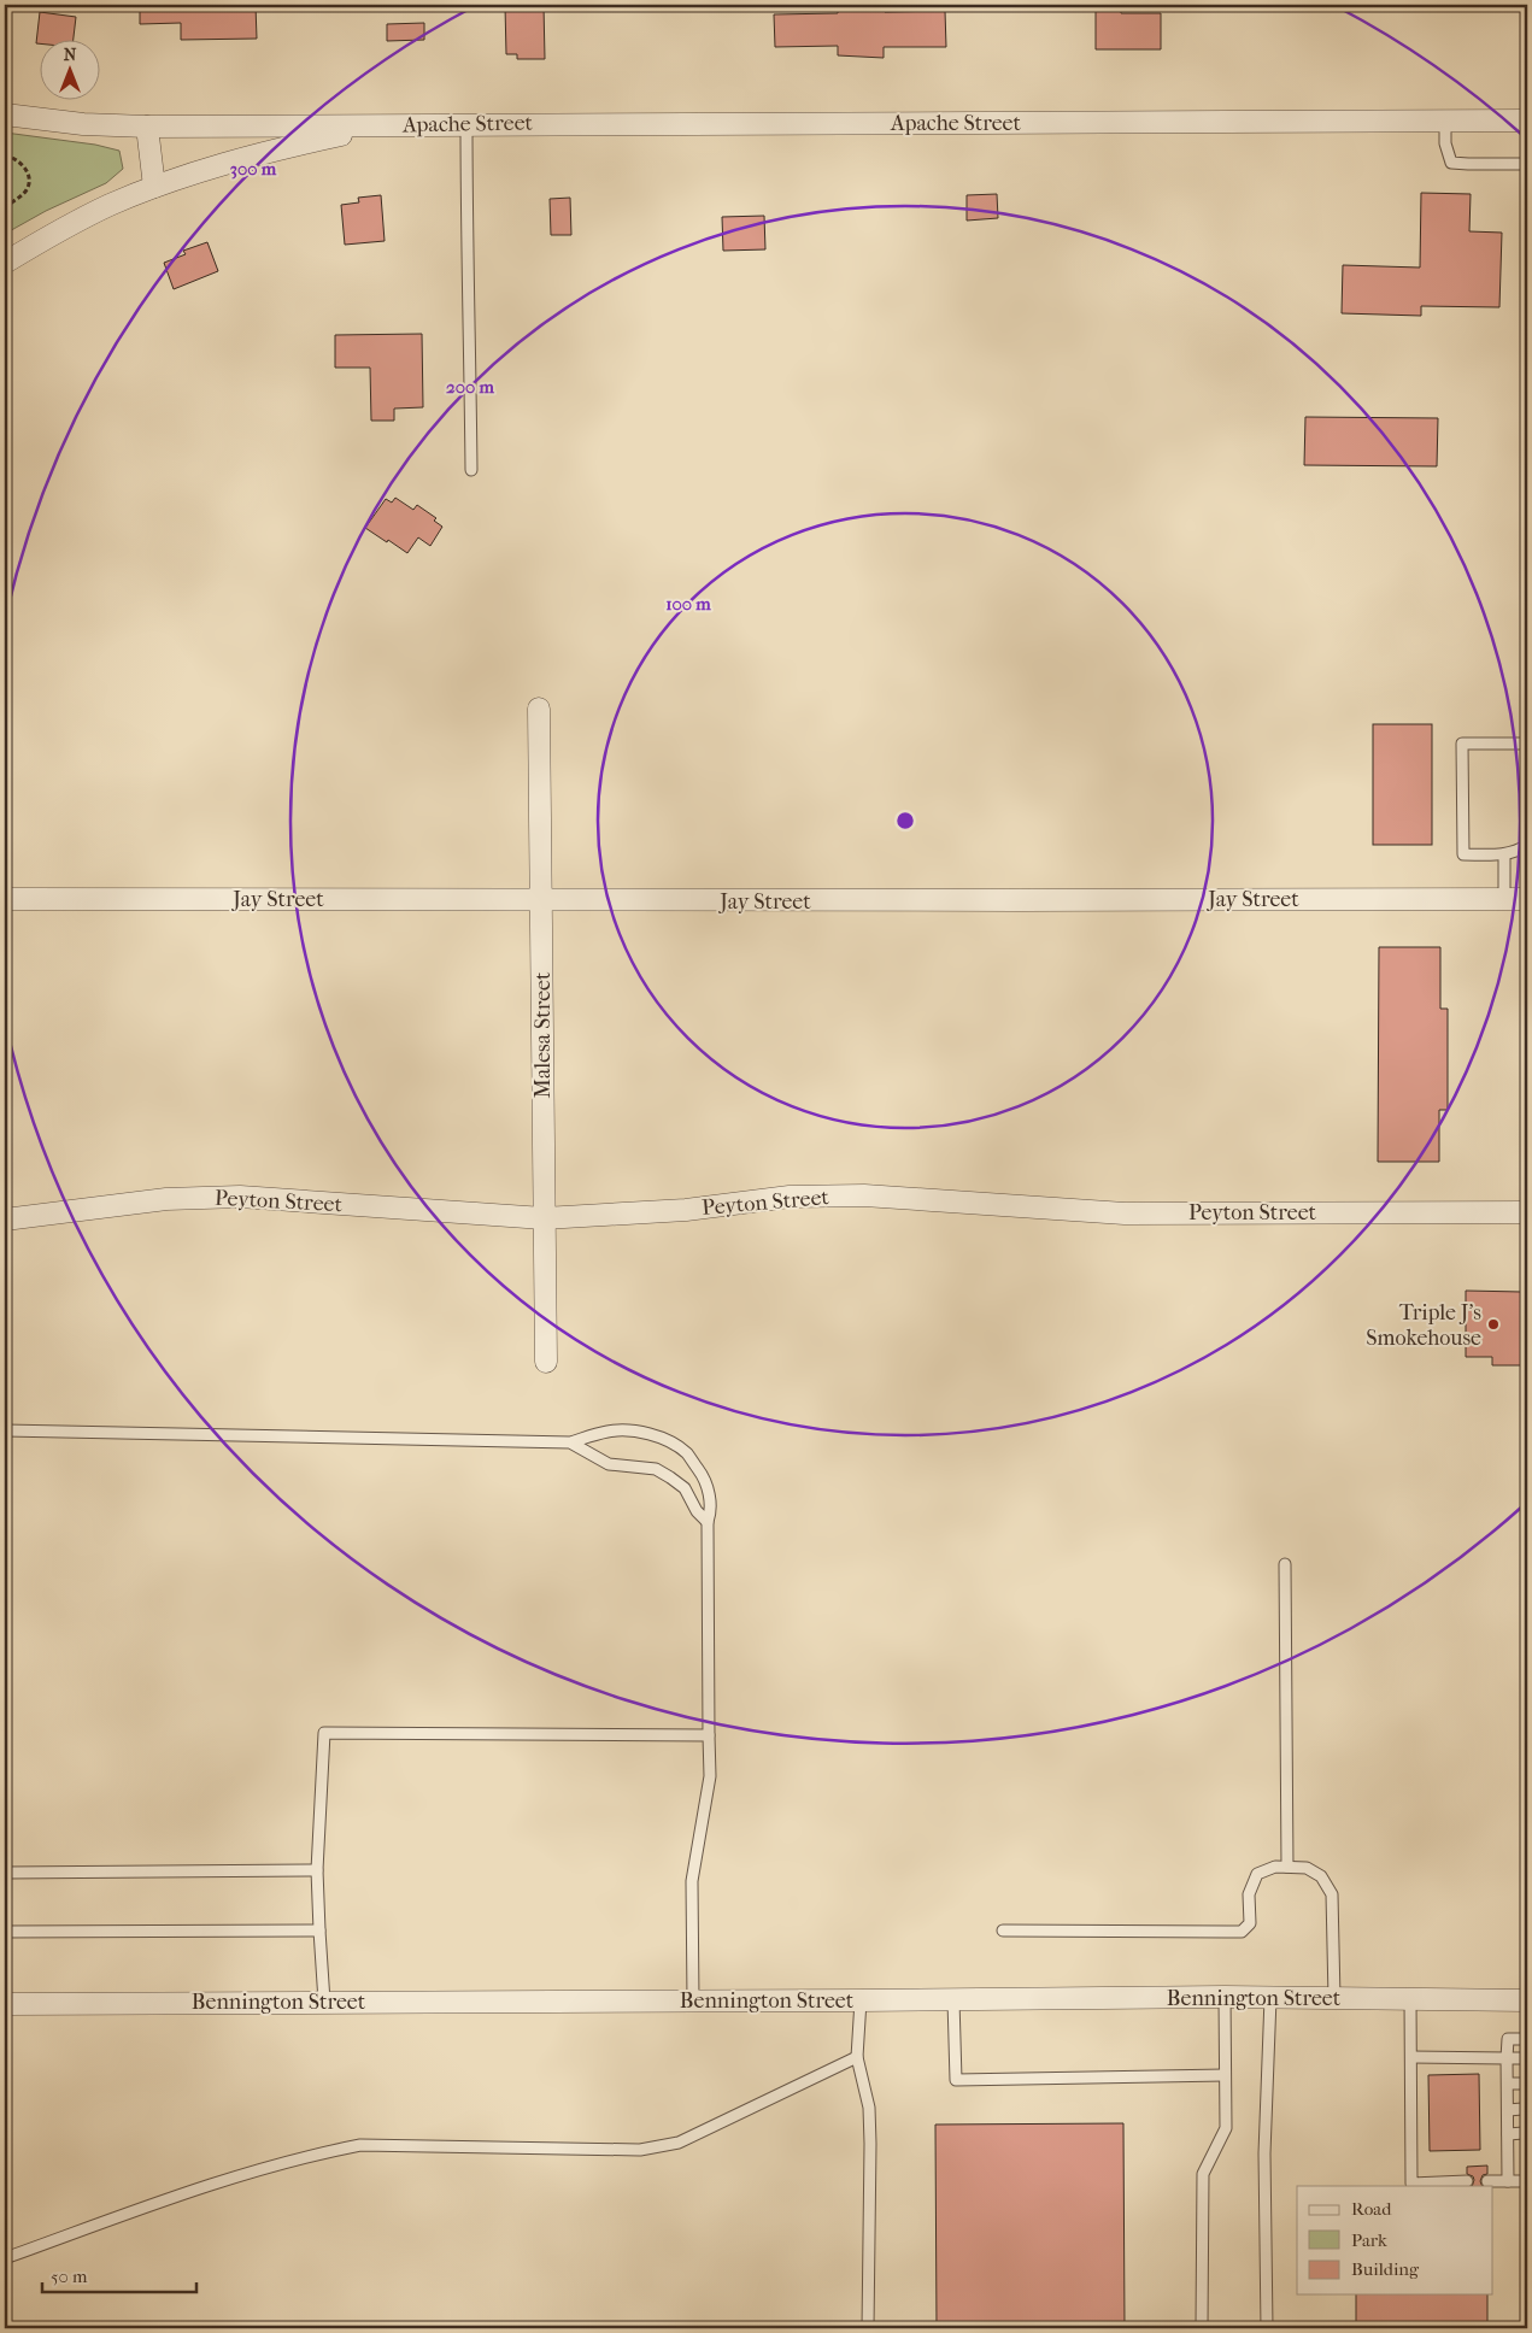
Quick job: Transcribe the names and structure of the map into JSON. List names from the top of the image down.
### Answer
{
  "streets": {
    "street": [
      "Apache Street",
      "Jay Street",
      "Malesa Street",
      "Peyton Street",
      "Bennington Street"
    ]
  },
  "crossings": [
    ["Jay Street", "Malesa Street"],
    ["Malesa Street", "Peyton Street"]
  ],
  "places": ["Triple J's Smokehouse"],
  "legend": ["Road", "Park", "Building"],
  "scale_bar": "50 m",
  "north": "top",
  "rings": ["300 m", "200 m", "100 m"]
}
